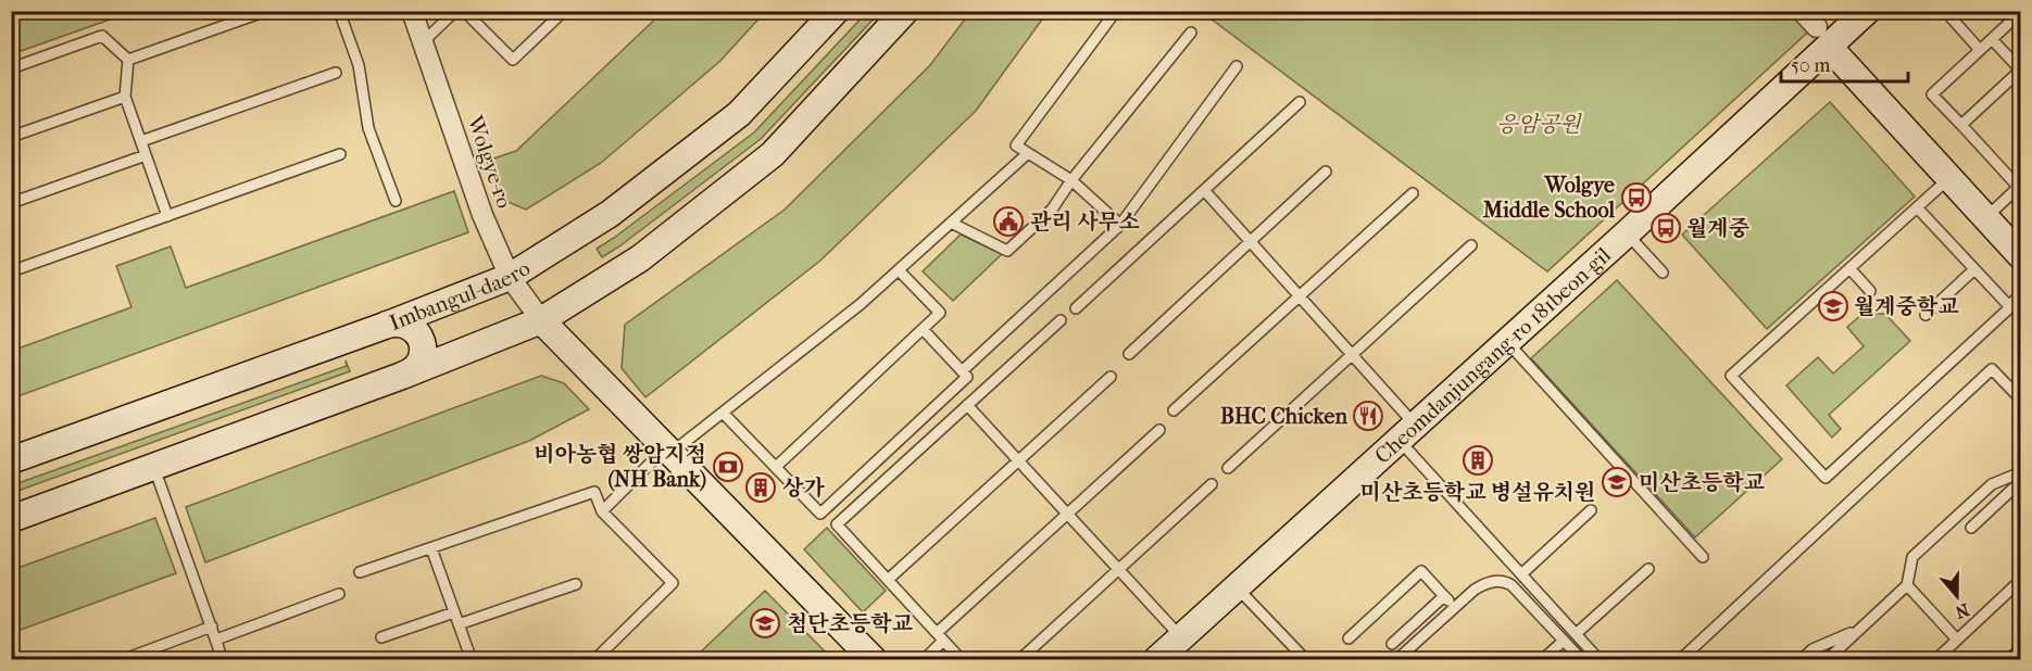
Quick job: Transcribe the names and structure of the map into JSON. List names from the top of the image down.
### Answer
{
  "streets": {
    "main road": ["Imbangul-daero", "Cheomdanjungang-ro 181beon-gil"],
    "street": ["Wolgye-ro"]
  },
  "crossings": [
    ["Wolgye-ro", "Imbangul-daero"]
  ],
  "parks": ["응암공원"],
  "places": {
    "bus stop": ["Wolgye Middle School", "월계중"],
    "public building": ["관리 사무소"],
    "school or university": ["월계중학교", "미산초등학교", "첨단초등학교"],
    "restaurant": ["BHC Chicken"],
    "building": ["미산초등학교 병설유치원", "상가"],
    "bank": ["비아농협 쌍암지점 (NH Bank)"]
  },
  "scale_bar": "50 m",
  "north": "bottom"
}
